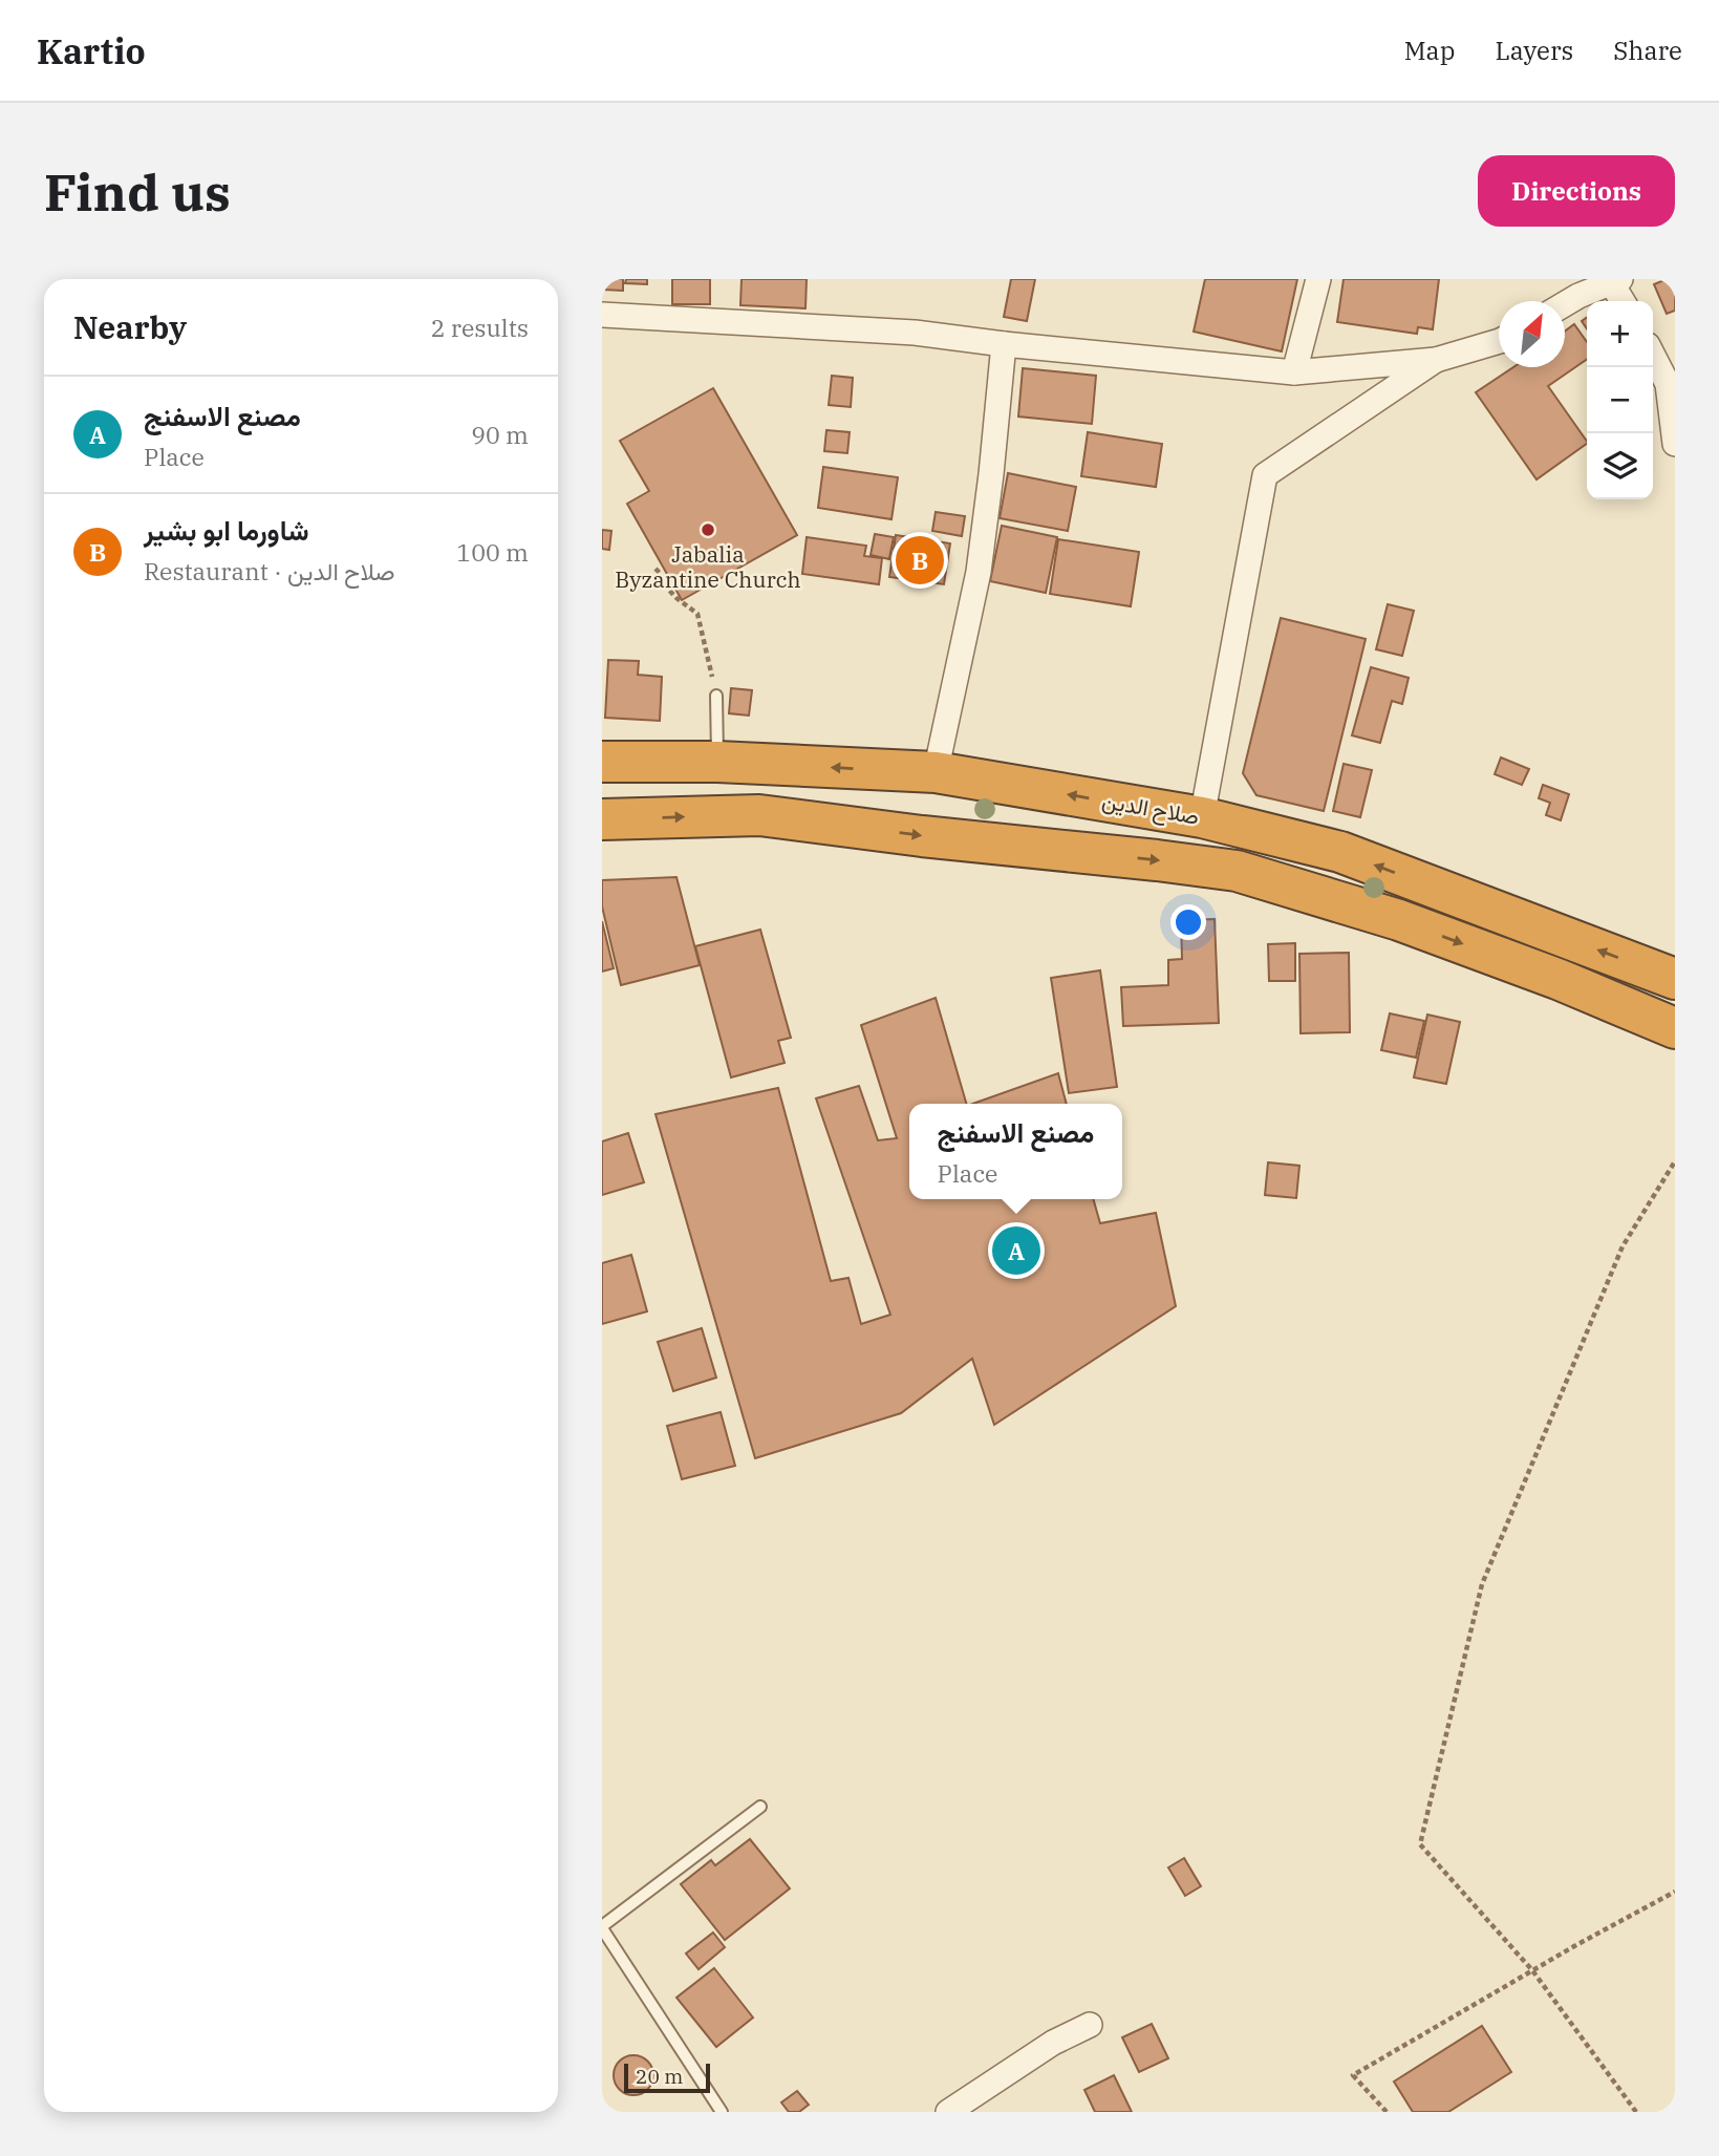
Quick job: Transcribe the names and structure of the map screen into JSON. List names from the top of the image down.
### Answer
{
  "streets": {
    "highway": ["صلاح الدين"]
  },
  "places": ["Jabalia Byzantine Church"],
  "scale_bar": "20 m",
  "north": "top right",
  "page": {
    "header": "Kartio",
    "nav": ["Map", "Layers", "Share"],
    "buttons": "Directions",
    "title": "Find us",
    "heading": ["Nearby", "2 results"],
    "map_buttons": ["+", "−"],
    "list": [
      {
        "mark": "A",
        "name": "مصنع الاسفنج",
        "note": "Place",
        "value": "90 m"
      },
      {
        "mark": "B",
        "name": "شاورما ابو بشير",
        "note": "Restaurant · صلاح الدين",
        "value": "100 m"
      }
    ],
    "pins": ["B", "A"],
    "popup": ["مصنع الاسفنج", "Place"],
    "scale": "20 m"
  }
}
